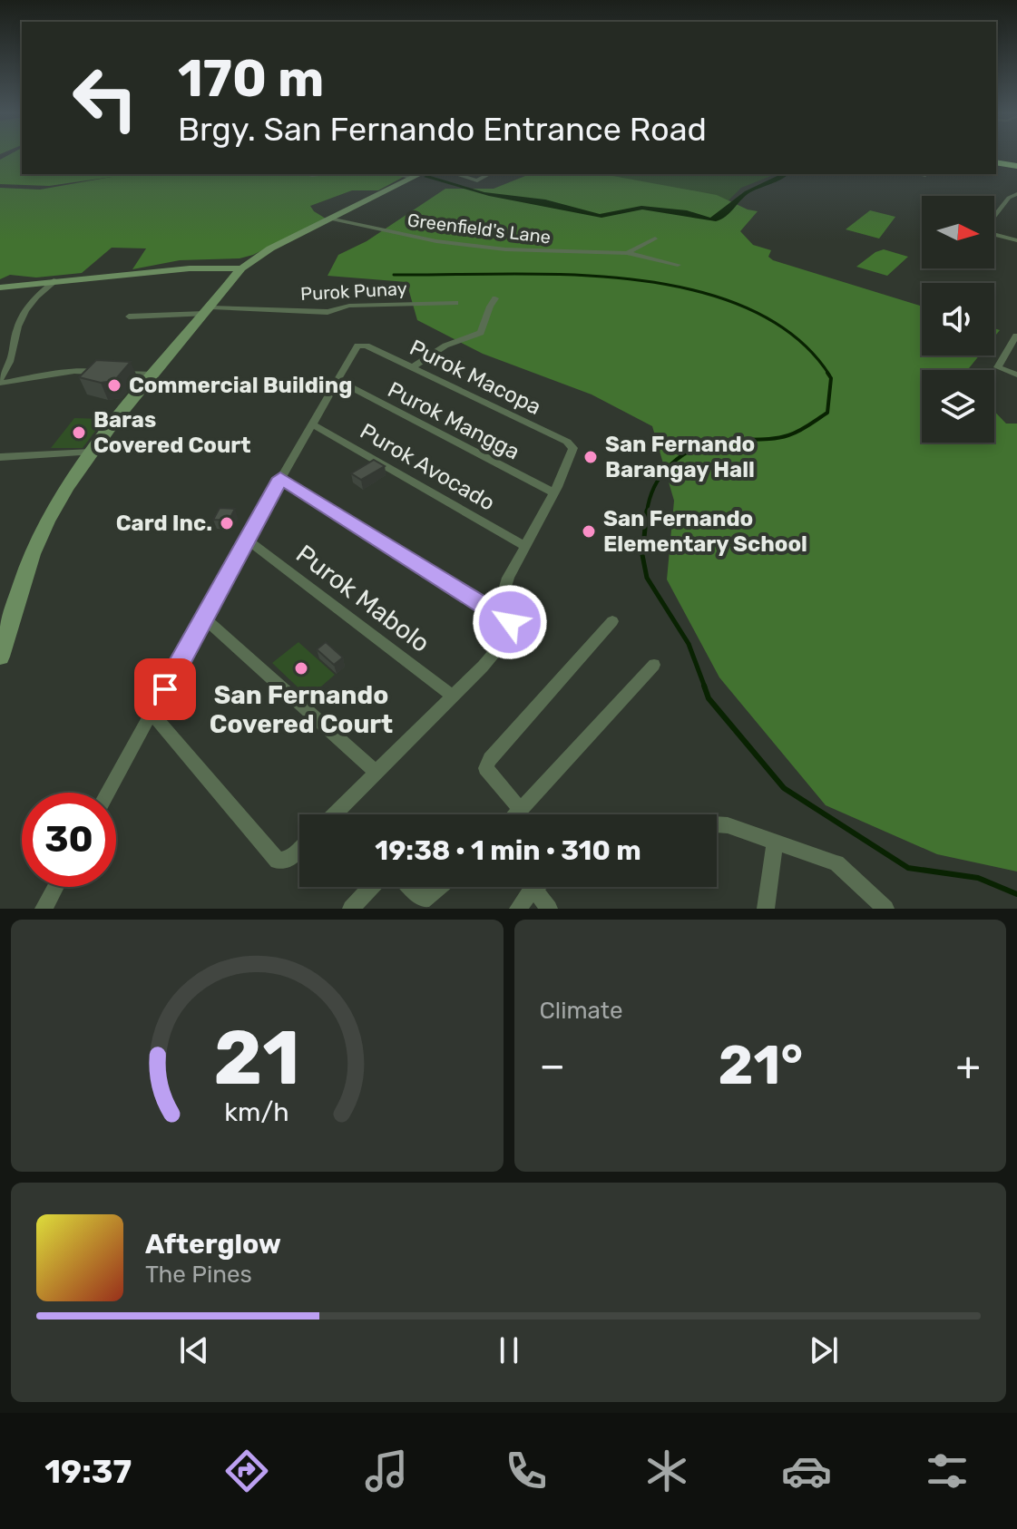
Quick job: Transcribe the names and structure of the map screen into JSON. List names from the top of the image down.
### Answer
{
  "streets": {
    "street": [
      "Greenfield's Lane",
      "Purok Punay",
      "Purok Macopa",
      "Purok Mangga",
      "Purok Avocado",
      "Purok Mabolo"
    ]
  },
  "crossings": [
    ["Purok Macopa", "Purok Mangga"]
  ],
  "places": [
    "Commercial Building",
    "Baras Covered Court",
    "San Fernando Barangay Hall",
    "Card Inc.",
    "San Fernando Elementary School",
    "San Fernando Covered Court"
  ],
  "north": "right",
  "page": {
    "turn": ["170 m", "Brgy. San Fernando Entrance Road"],
    "limit": "30",
    "trip": "19:38 · 1 min · 310 m",
    "tile": "Climate",
    "heat": ["−", "21°", "+"],
    "song": ["Afterglow", "The Pines"],
    "tabs": "19:37",
    "gauge": ["21", "km/h"]
  }
}
